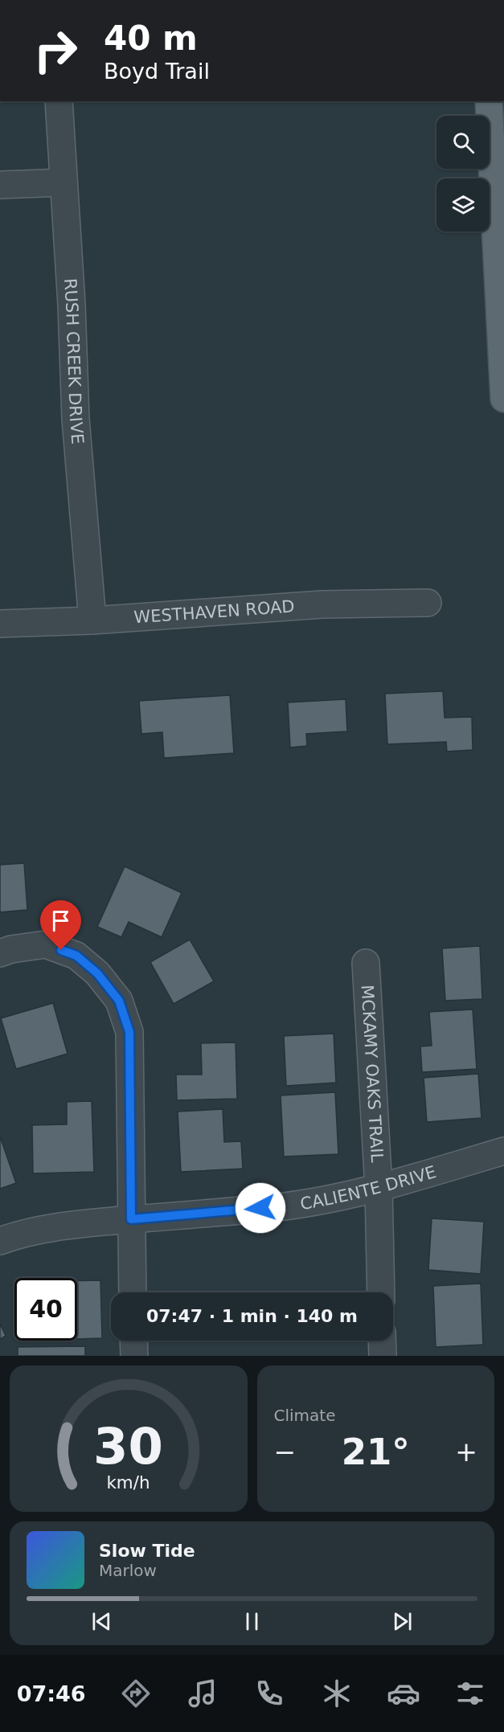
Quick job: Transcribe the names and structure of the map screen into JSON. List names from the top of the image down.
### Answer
{
  "streets": {
    "street": [
      "RUSH CREEK DRIVE",
      "WESTHAVEN ROAD",
      "MCKAMY OAKS TRAIL",
      "CALIENTE DRIVE"
    ]
  },
  "crossings": [
    ["RUSH CREEK DRIVE", "WESTHAVEN ROAD"],
    ["MCKAMY OAKS TRAIL", "CALIENTE DRIVE"]
  ],
  "page": {
    "turn": ["40 m", "Boyd Trail"],
    "limit": "40",
    "trip": "07:47 · 1 min · 140 m",
    "tile": "Climate",
    "heat": ["−", "21°", "+"],
    "song": ["Slow Tide", "Marlow"],
    "tabs": "07:46",
    "gauge": ["30", "km/h"]
  }
}
